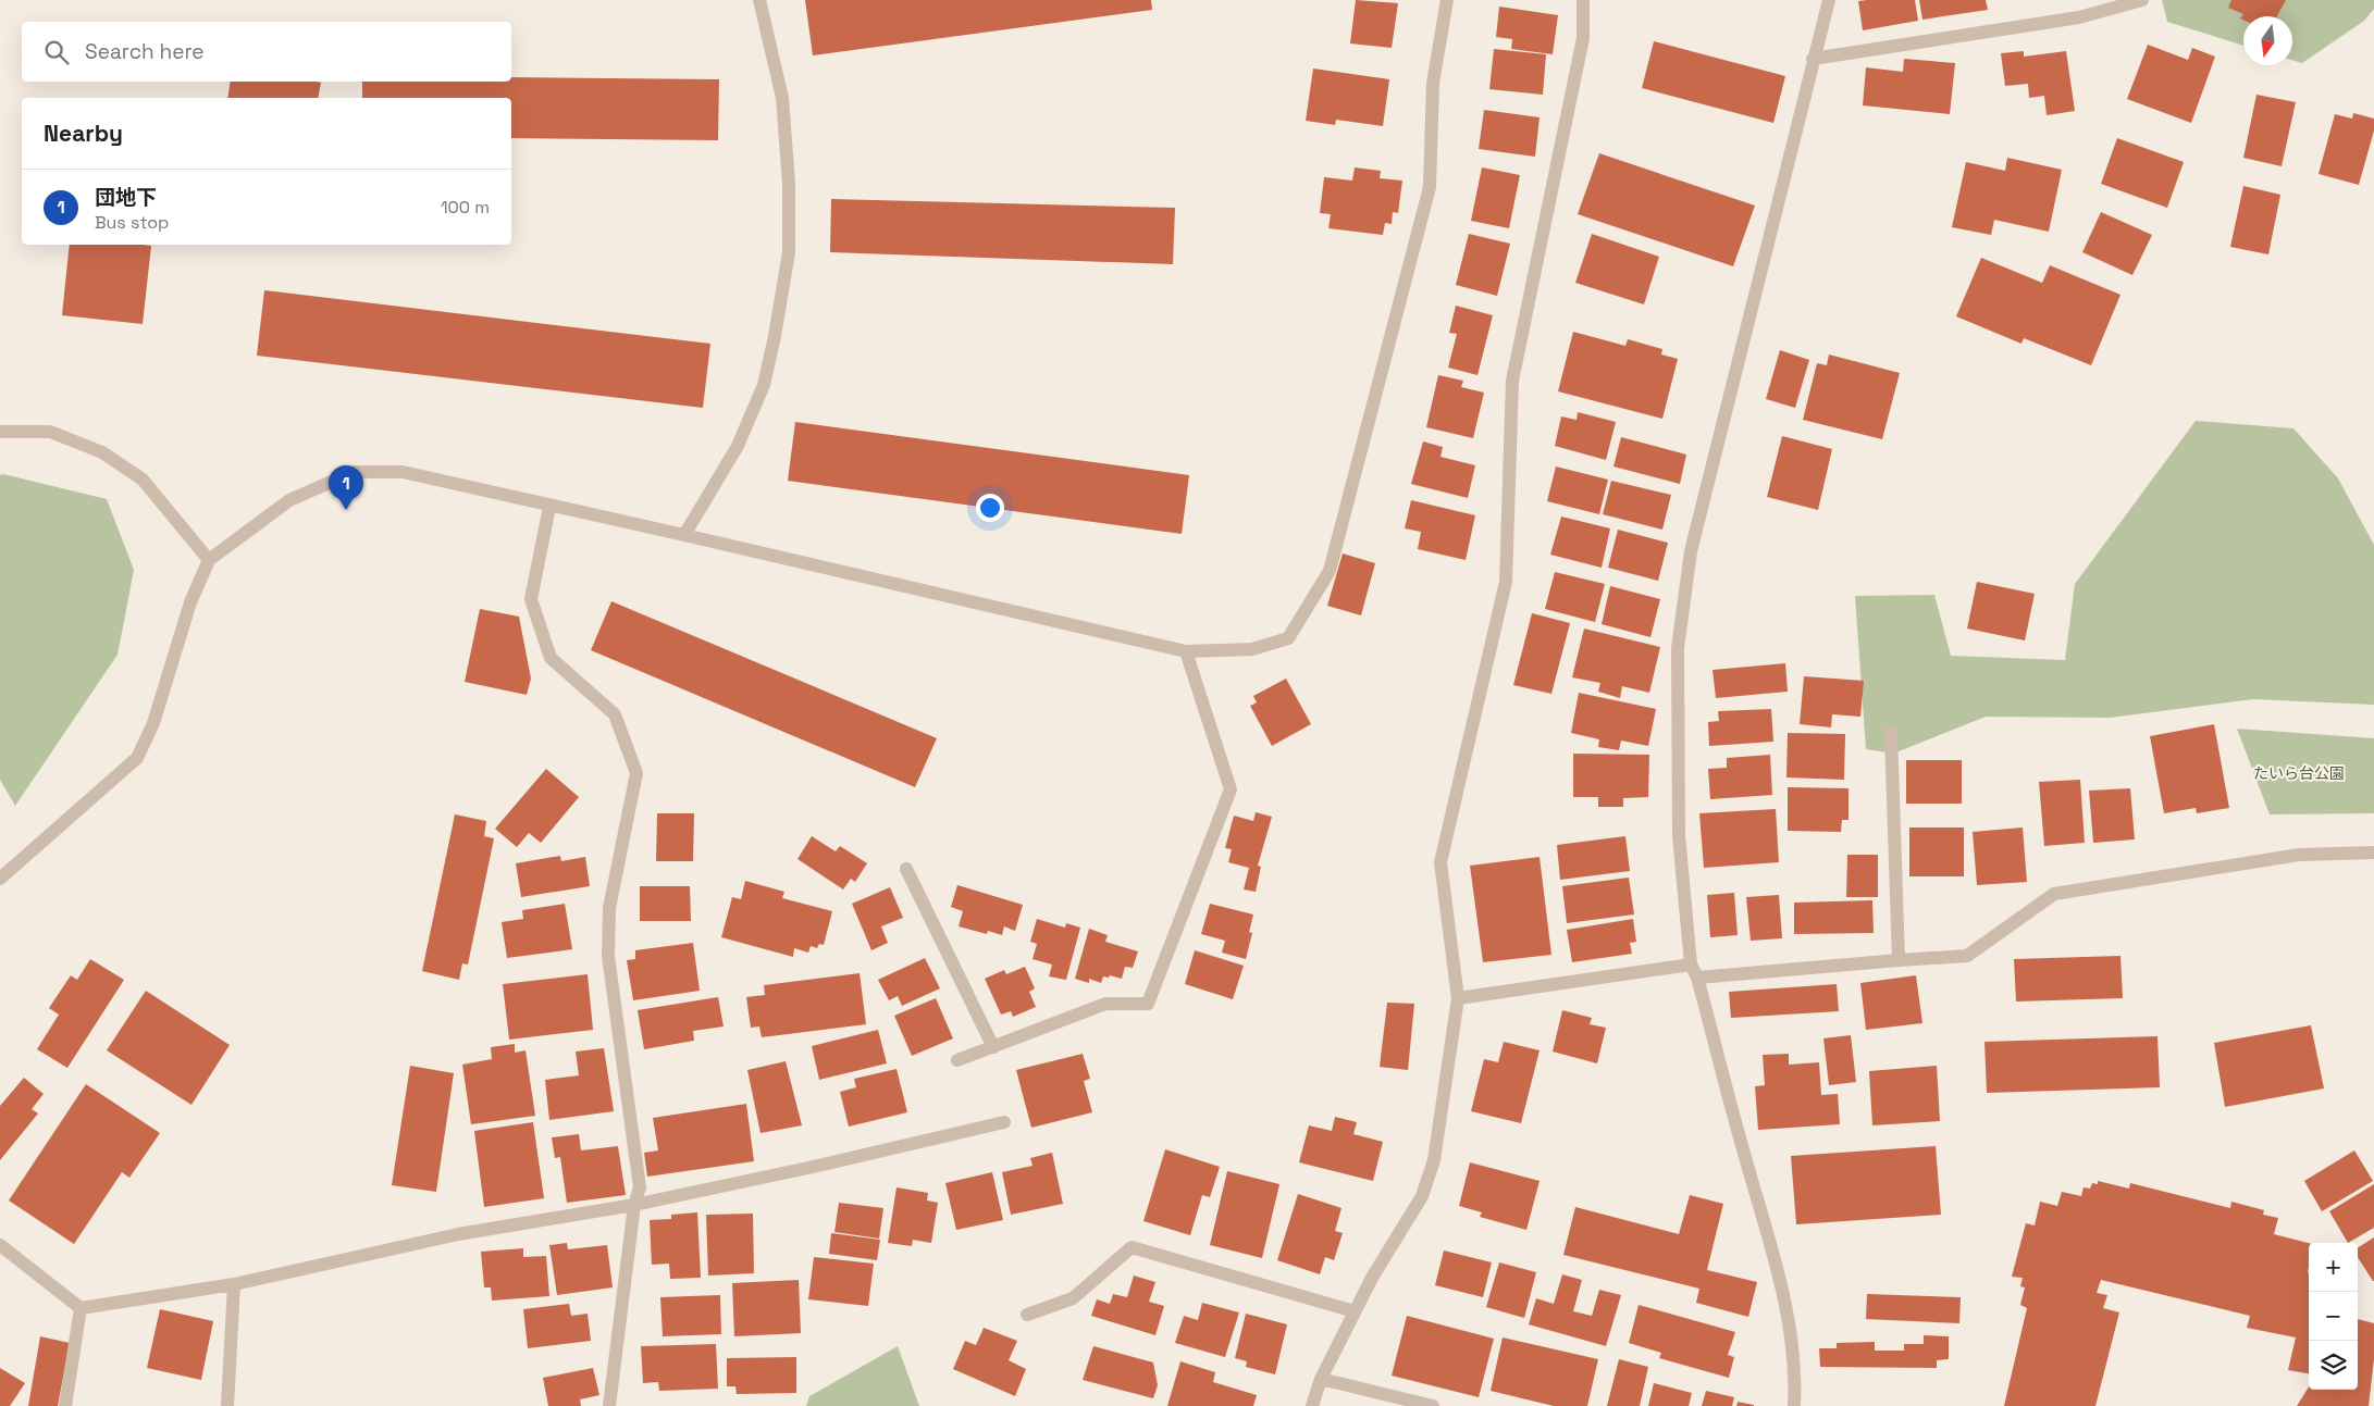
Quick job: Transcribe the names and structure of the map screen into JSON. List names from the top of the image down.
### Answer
{
  "parks": ["たいら台公園"],
  "north": "bottom",
  "page": {
    "search": "Search here",
    "heading": "Nearby",
    "list": [
      {
        "mark": "1",
        "name": "団地下",
        "note": "Bus stop",
        "value": "100 m"
      }
    ],
    "pins": "1",
    "map_buttons": ["+", "−"]
  }
}
